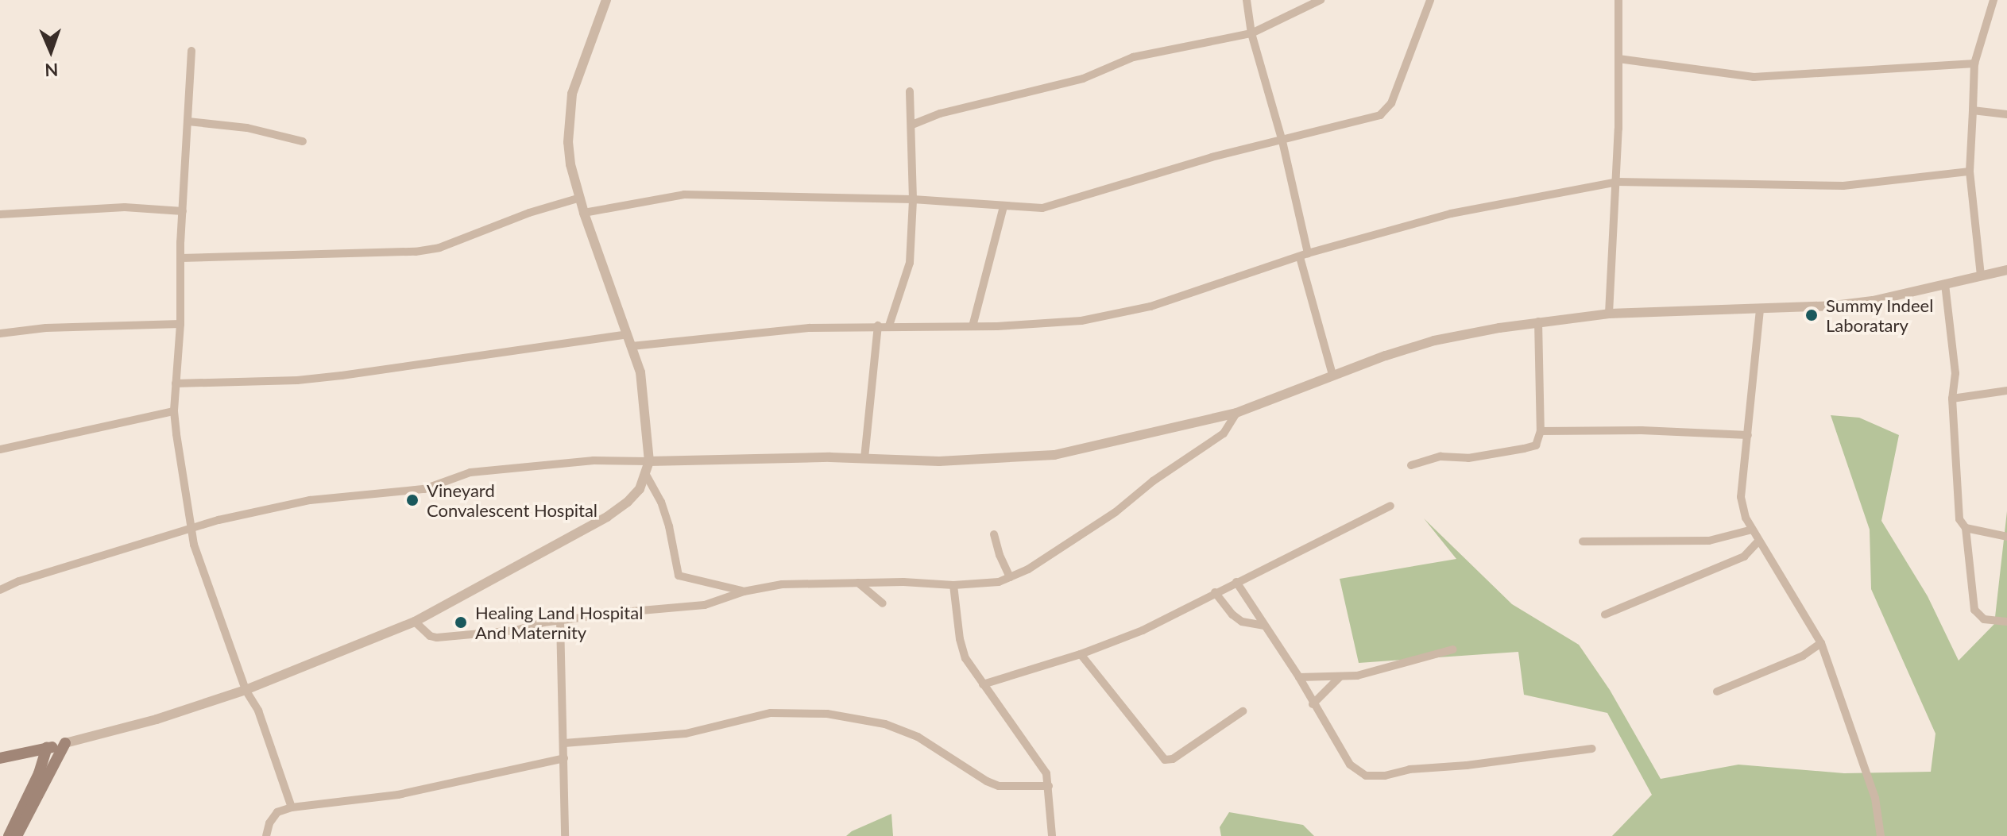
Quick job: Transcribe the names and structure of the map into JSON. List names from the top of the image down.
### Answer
{
  "places": ["Summy Indeel Laboratary", "Vineyard Convalescent Hospital", "Healing Land Hospital And Maternity"],
  "north": "bottom"
}
